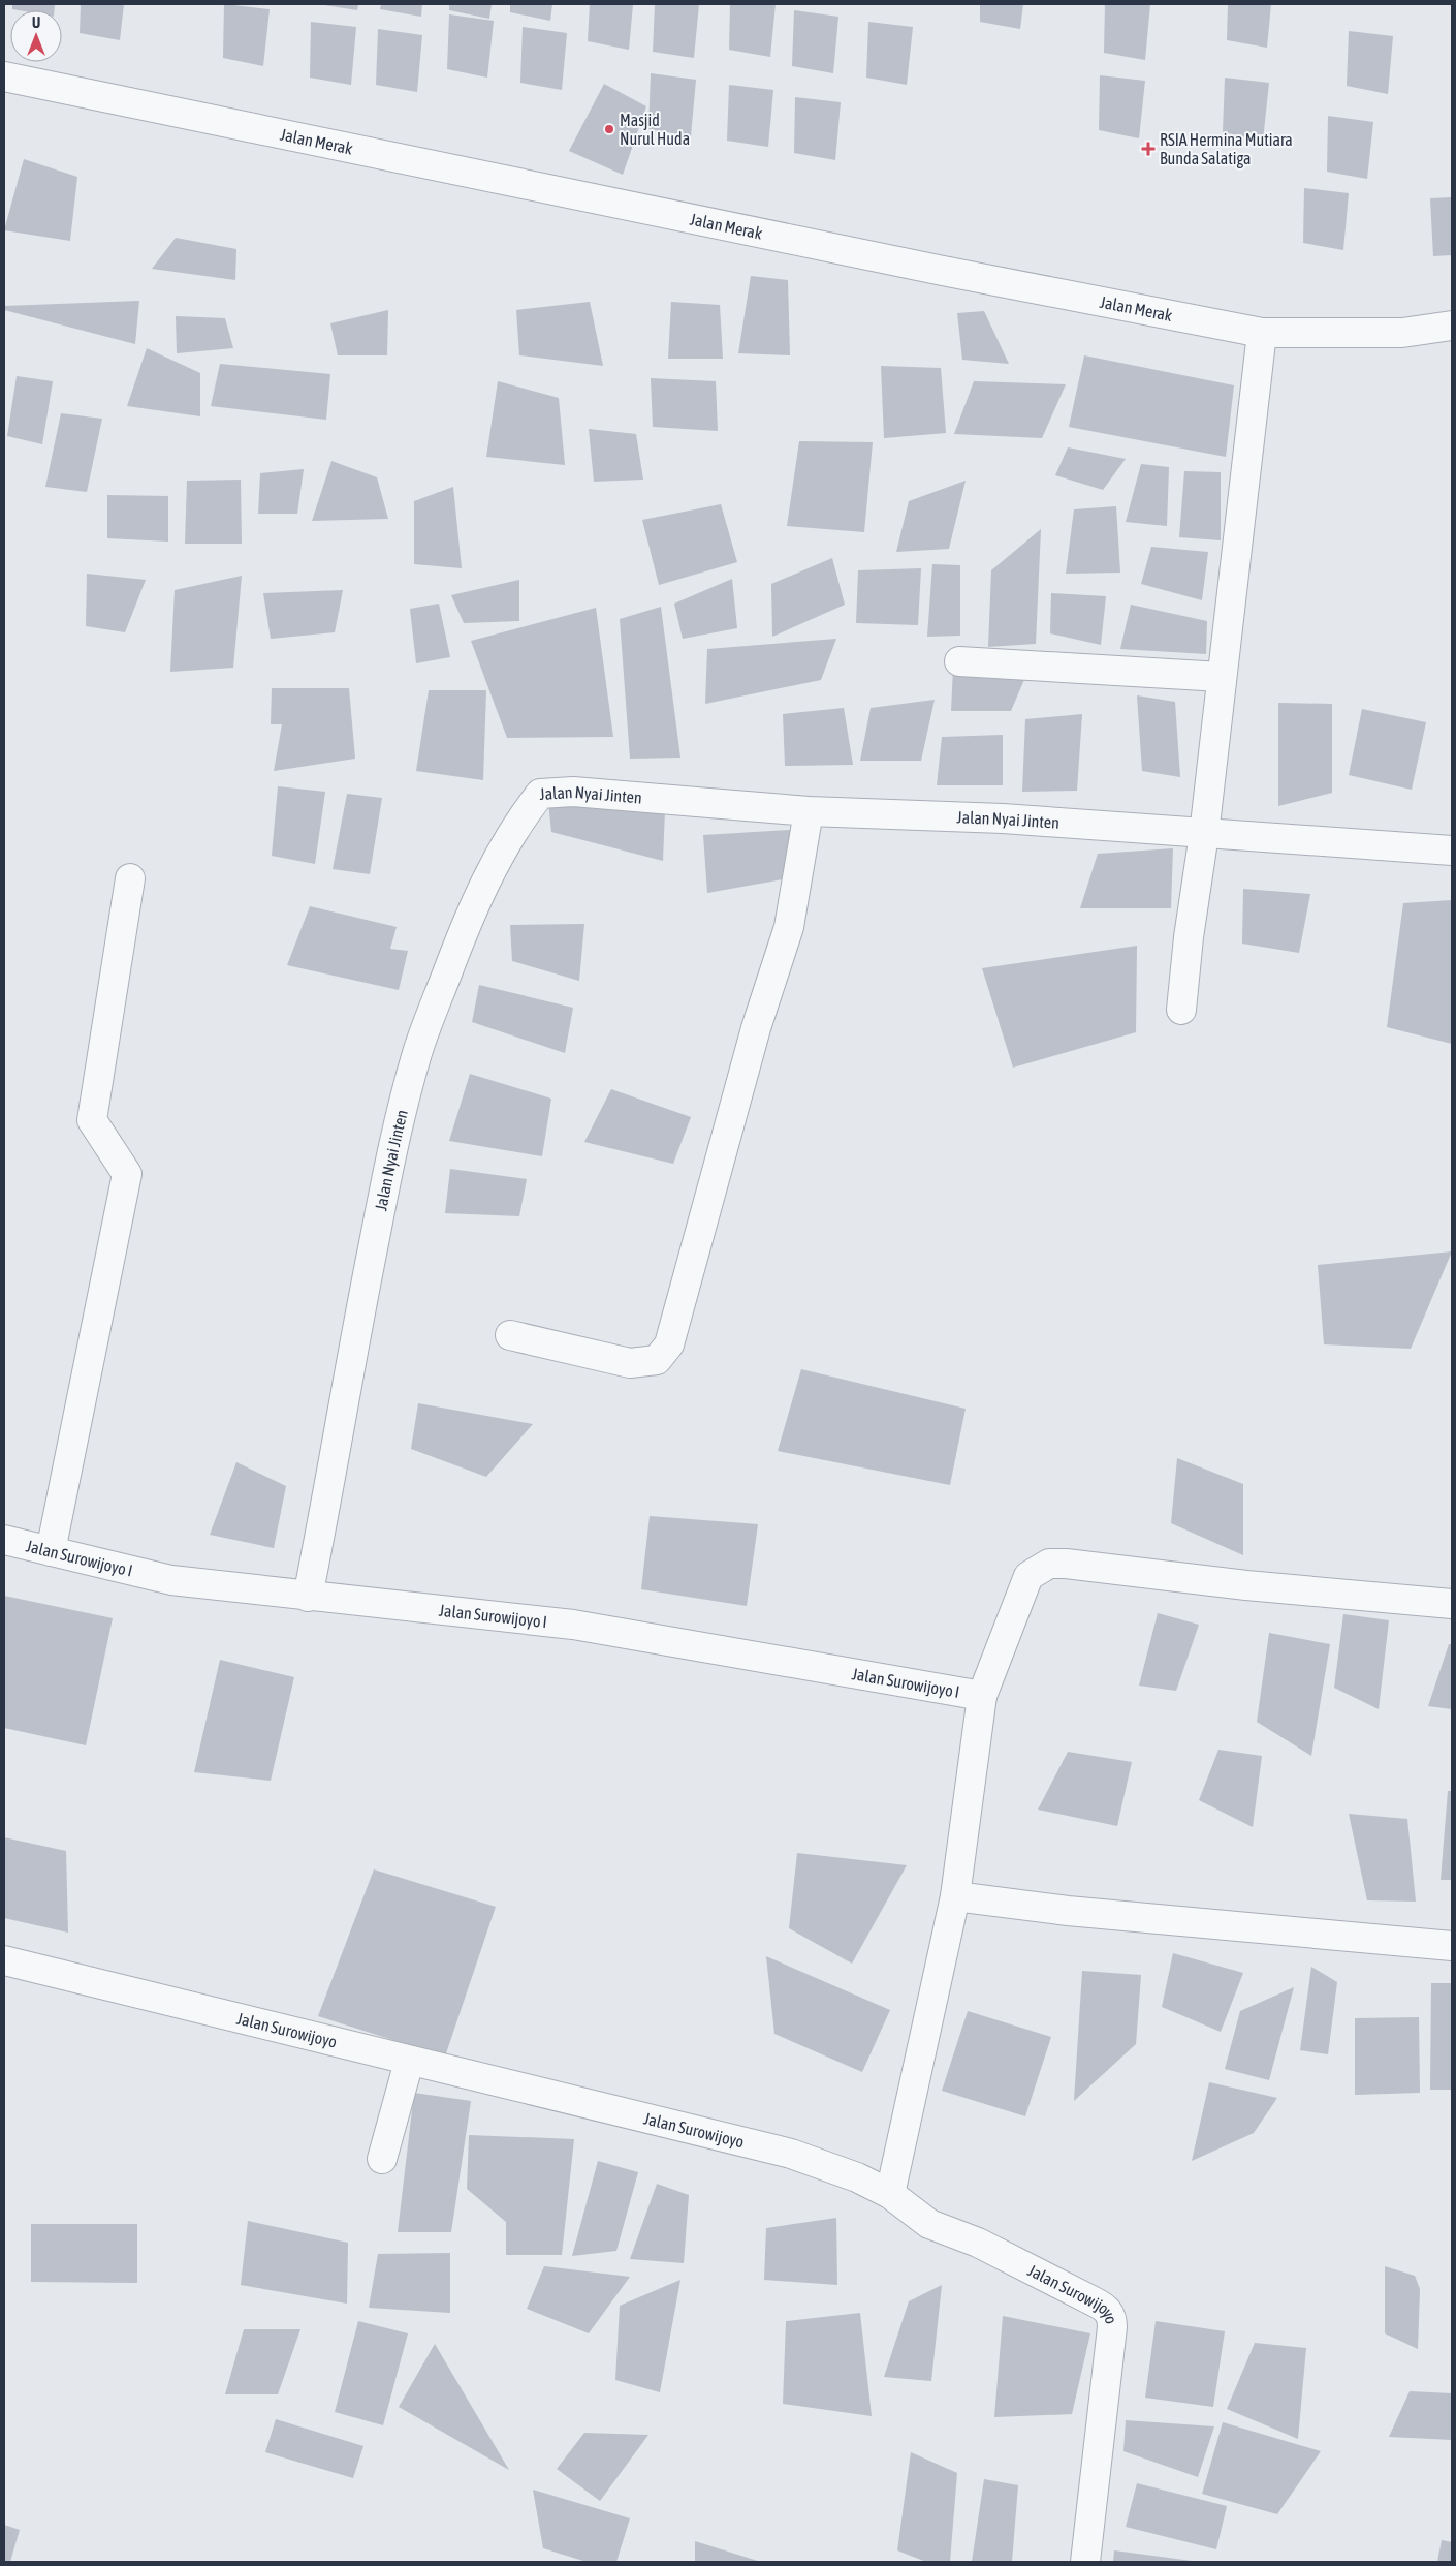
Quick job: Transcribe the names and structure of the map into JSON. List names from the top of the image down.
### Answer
{
  "streets": {
    "street": [
      "Jalan Merak",
      "Jalan Nyai Jinten",
      "Jalan Surowijoyo I",
      "Jalan Surowijoyo"
    ]
  },
  "crossings": [
    ["Jalan Nyai Jinten", "Jalan Surowijoyo I"]
  ],
  "places": {
    "other": ["Masjid Nurul Huda"],
    "health": ["RSIA Hermina Mutiara Bunda Salatiga"]
  },
  "north": "top"
}
